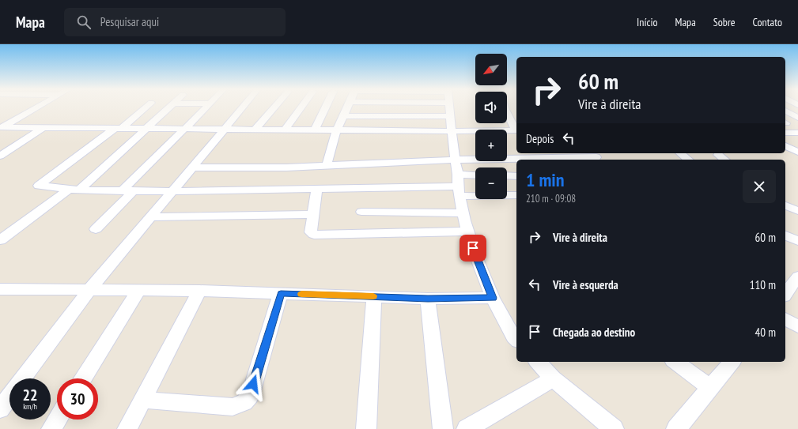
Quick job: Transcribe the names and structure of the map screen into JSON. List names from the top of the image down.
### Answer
{
  "north": "bottom left",
  "page": {
    "header": "Mapa",
    "search": "Pesquisar aqui",
    "nav": [
      "Início",
      "Mapa",
      "Sobre",
      "Contato"
    ],
    "map_buttons": ["+", "−"],
    "turn": ["60 m", "Vire à direita"],
    "then": "Depois",
    "heading": ["1 min", "210 m · 09:08"],
    "list": [
      {
        "name": "Vire à direita",
        "value": "60 m"
      },
      {
        "name": "Vire à esquerda",
        "value": "110 m"
      },
      {
        "name": "Chegada ao destino",
        "value": "40 m"
      }
    ],
    "speed": "22 km/h",
    "limit": "30"
  }
}
